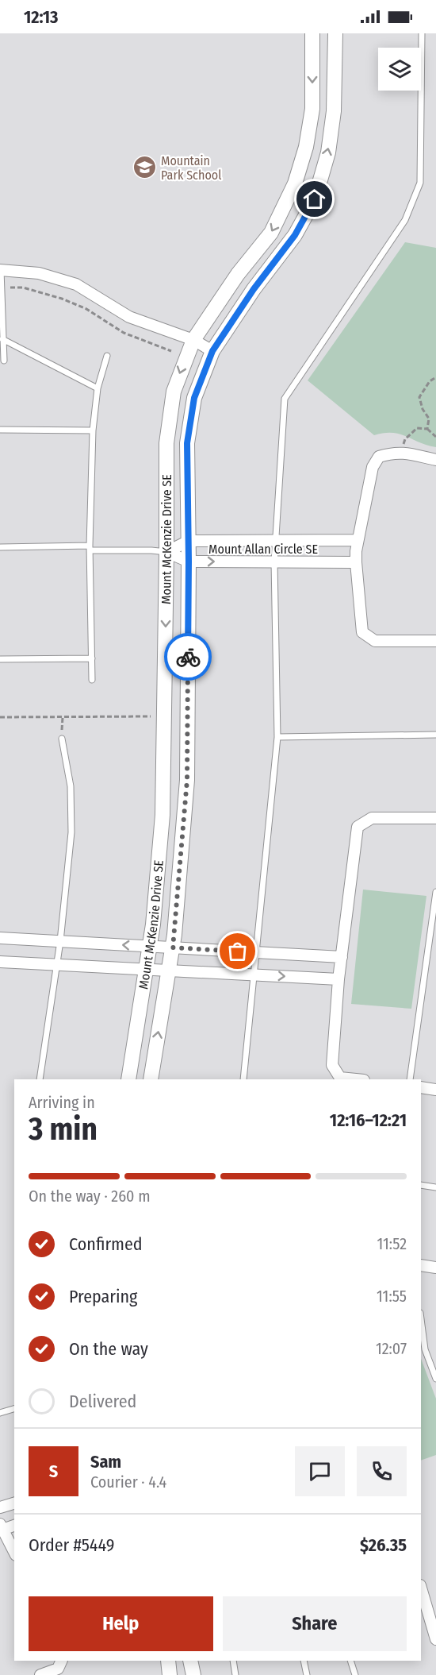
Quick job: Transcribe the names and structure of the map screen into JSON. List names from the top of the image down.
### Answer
{
  "streets": {
    "street": ["Mount McKenzie Drive SE", "Mount Allan Circle SE"]
  },
  "crossings": [
    ["Mount McKenzie Drive SE", "Mount Allan Circle SE"]
  ],
  "places": {
    "school or university": ["Mountain Park School"]
  },
  "page": {
    "status": "12:13",
    "heading": ["3 min", "Arriving in", "12:16–12:21"],
    "panel": [
      "Sam",
      "Courier · 4.4",
      "Order #5449",
      "$26.35"
    ],
    "bar": "On the way · 260 m",
    "list": [
      ["Confirmed", "11:52"],
      ["Preparing", "11:55"],
      ["On the way", "12:07"],
      "Delivered"
    ],
    "round": "S",
    "buttons": ["Help", "Share"]
  }
}
